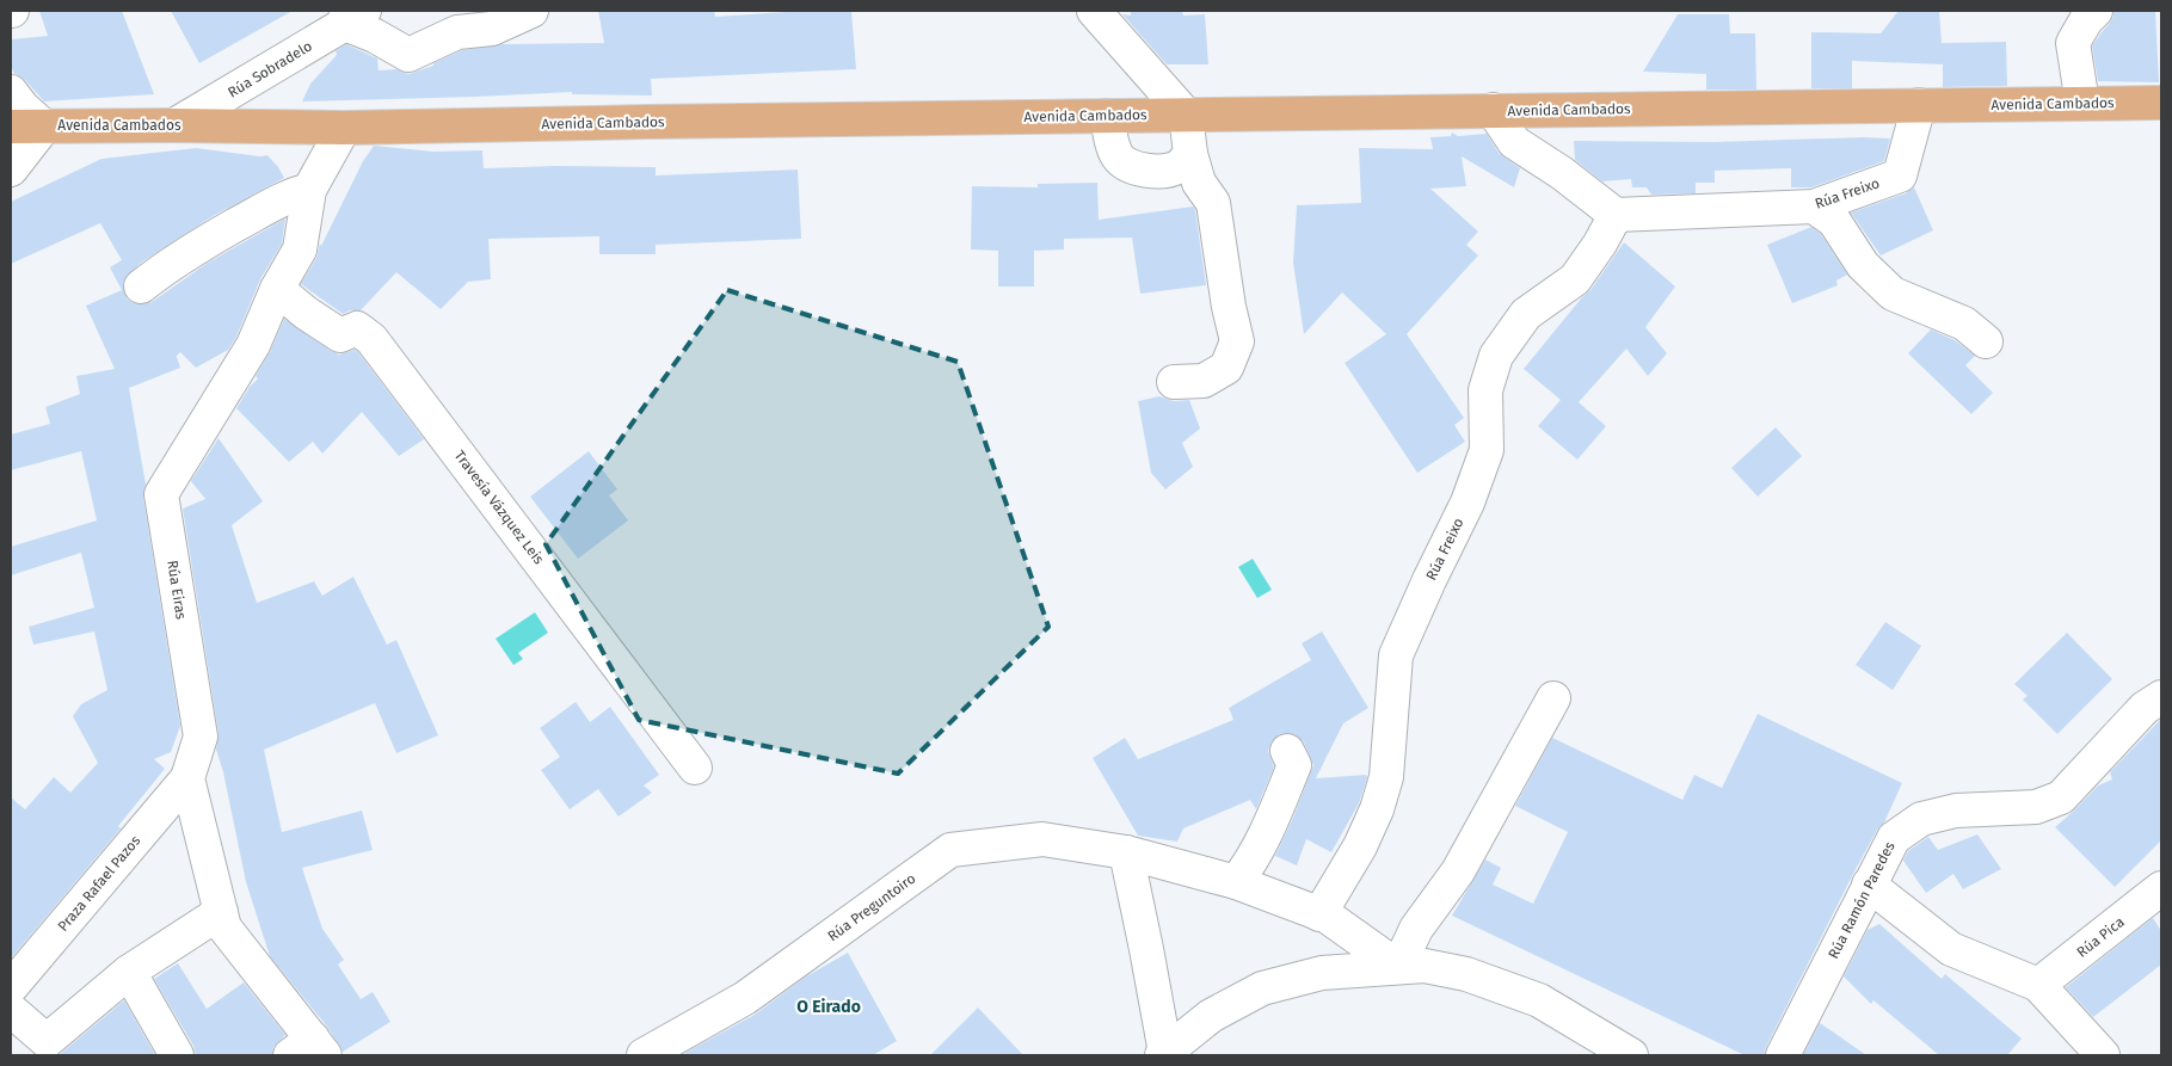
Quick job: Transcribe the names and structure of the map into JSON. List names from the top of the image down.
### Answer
{
  "streets": {
    "main road": ["Avenida Cambados"],
    "street": [
      "Rúa Sobradelo",
      "Rúa Freixo",
      "Travesía Vázquez Leis",
      "Rúa Eiras",
      "Praza Rafael Pazos",
      "Rúa Ramón Paredes",
      "Rúa Preguntoiro",
      "Rúa Pica"
    ]
  },
  "crossings": [
    ["Rúa Sobradelo", "Avenida Cambados"],
    ["Avenida Cambados", "Rúa Freixo"],
    ["Avenida Cambados", "Rúa Eiras"],
    ["Rúa Freixo", "Rúa Preguntoiro"],
    ["Travesía Vázquez Leis", "Rúa Eiras"],
    ["Rúa Eiras", "Praza Rafael Pazos"]
  ],
  "districts": ["O Eirado"]
}
